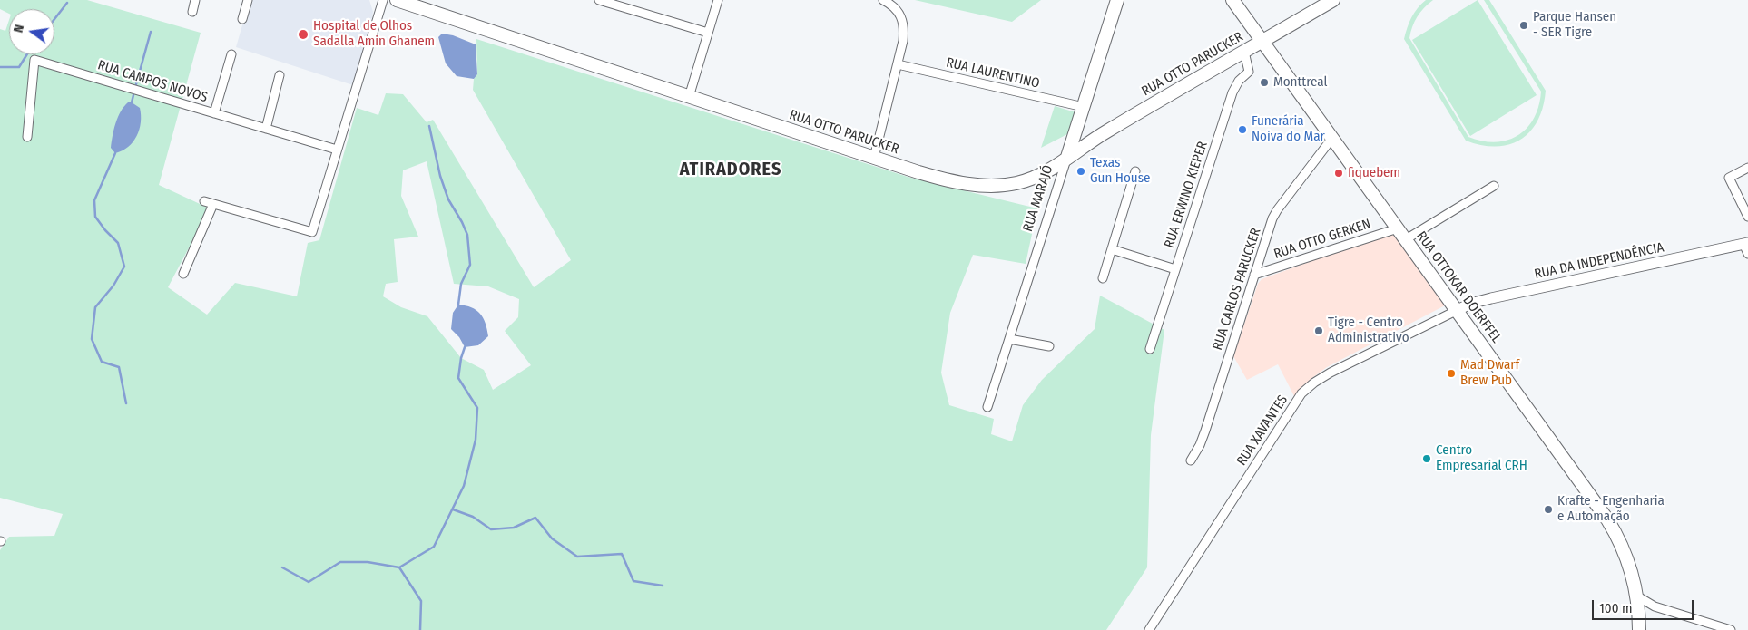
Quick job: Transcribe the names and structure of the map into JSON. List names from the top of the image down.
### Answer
{
  "streets": {
    "main road": ["RUA OTTO PARUCKER", "RUA MARAJÓ", "RUA OTTOKAR DOERFFEL"],
    "street": [
      "RUA LAURENTINO",
      "RUA CAMPOS NOVOS",
      "RUA ERWINO KIEPER",
      "RUA OTTO GERKEN",
      "RUA DA INDEPENDÊNCIA",
      "RUA CARLOS PARUCKER",
      "RUA XAVANTES"
    ]
  },
  "crossings": [
    ["RUA OTTO PARUCKER", "RUA ERWINO KIEPER"],
    ["RUA OTTO PARUCKER", "RUA MARAJÓ"],
    ["RUA OTTO PARUCKER", "RUA OTTOKAR DOERFFEL"],
    ["RUA LAURENTINO", "RUA MARAJÓ"],
    ["RUA OTTO GERKEN", "RUA OTTOKAR DOERFFEL"],
    ["RUA OTTO GERKEN", "RUA CARLOS PARUCKER"],
    ["RUA DA INDEPENDÊNCIA", "RUA OTTOKAR DOERFFEL"],
    ["RUA DA INDEPENDÊNCIA", "RUA XAVANTES"],
    ["RUA OTTOKAR DOERFFEL", "RUA CARLOS PARUCKER"],
    ["RUA OTTOKAR DOERFFEL", "RUA XAVANTES"]
  ],
  "districts": ["ATIRADORES"],
  "places": [
    "Parque Hansen - SER Tigre",
    "Hospital de Olhos Sadalla Amin Ghanem",
    "Monttreal",
    "Funerária Noiva do Mar",
    "Texas Gun House",
    "fiquebem",
    "Tigre - Centro Administrativo",
    "Mad Dwarf Brew Pub",
    "Centro Empresarial CRH",
    "Krafte - Engenharia e Automação"
  ],
  "scale_bar": "100 m",
  "north": "left"
}
